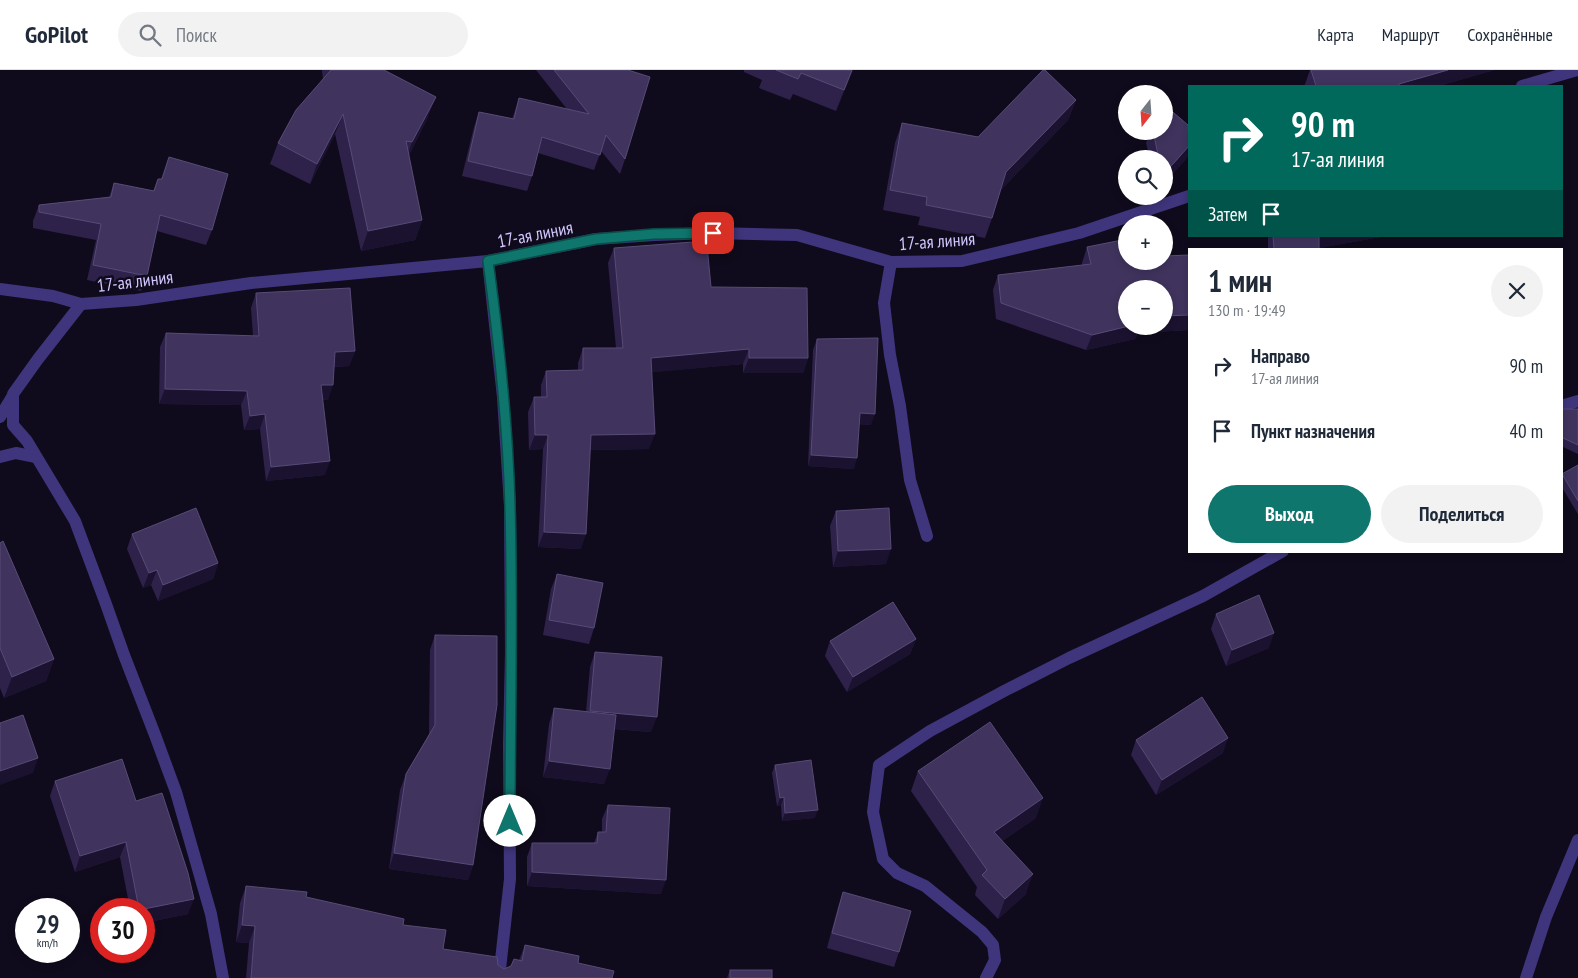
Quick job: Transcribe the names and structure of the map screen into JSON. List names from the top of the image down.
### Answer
{
  "streets": {
    "street": ["17-ая линия"]
  },
  "north": "bottom",
  "page": {
    "header": "GoPilot",
    "search": "Поиск",
    "nav": ["Карта", "Маршрут", "Сохранённые"],
    "map_buttons": ["+", "−"],
    "turn": ["90 m", "17-ая линия"],
    "then": "Затем",
    "heading": ["1 мин", "130 m · 19:49"],
    "list": [
      {
        "name": "Направо",
        "note": "17-ая линия",
        "value": "90 m"
      },
      {
        "name": "Пункт назначения",
        "value": "40 m"
      }
    ],
    "buttons": ["Выход", "Поделиться"],
    "speed": "29 km/h",
    "limit": "30"
  }
}
